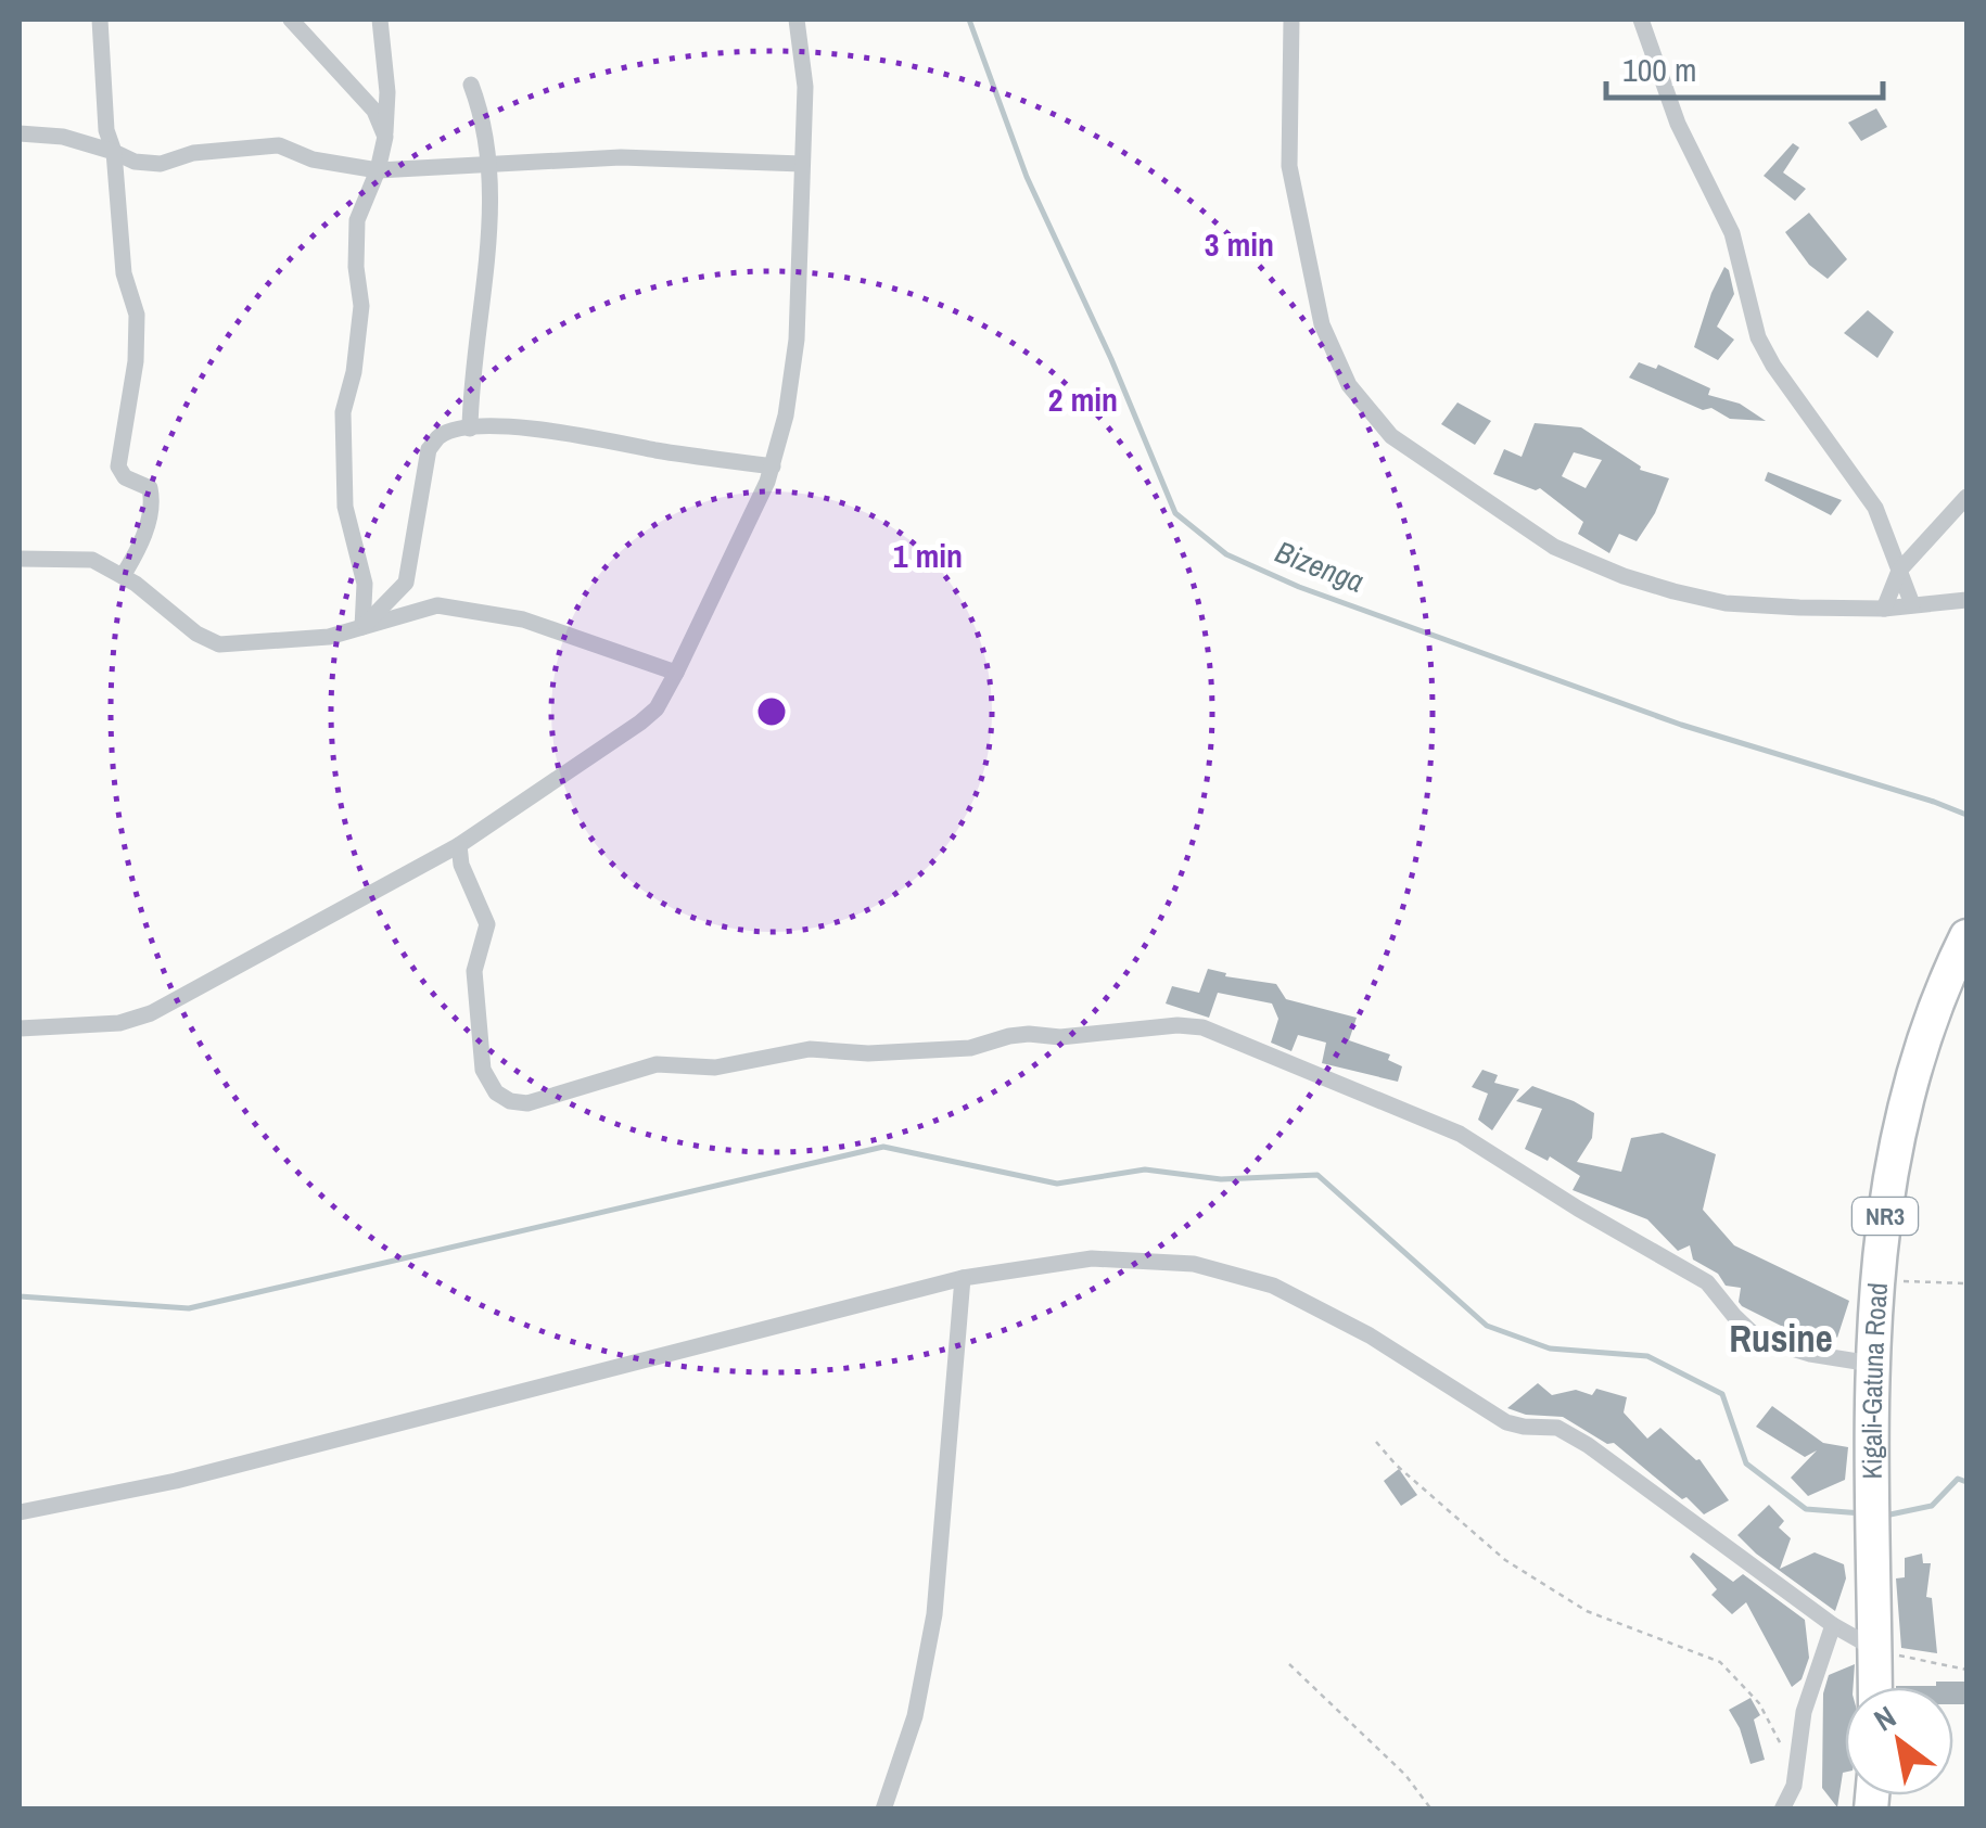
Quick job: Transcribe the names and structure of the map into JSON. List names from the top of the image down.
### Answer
{
  "streets": {
    "highway": ["NR3", "Kigali-Gatuna Road"]
  },
  "districts": ["Rusine"],
  "water": ["Bizenga"],
  "scale_bar": "100 m",
  "north": "top left",
  "rings": ["3 min", "2 min", "1 min"]
}
